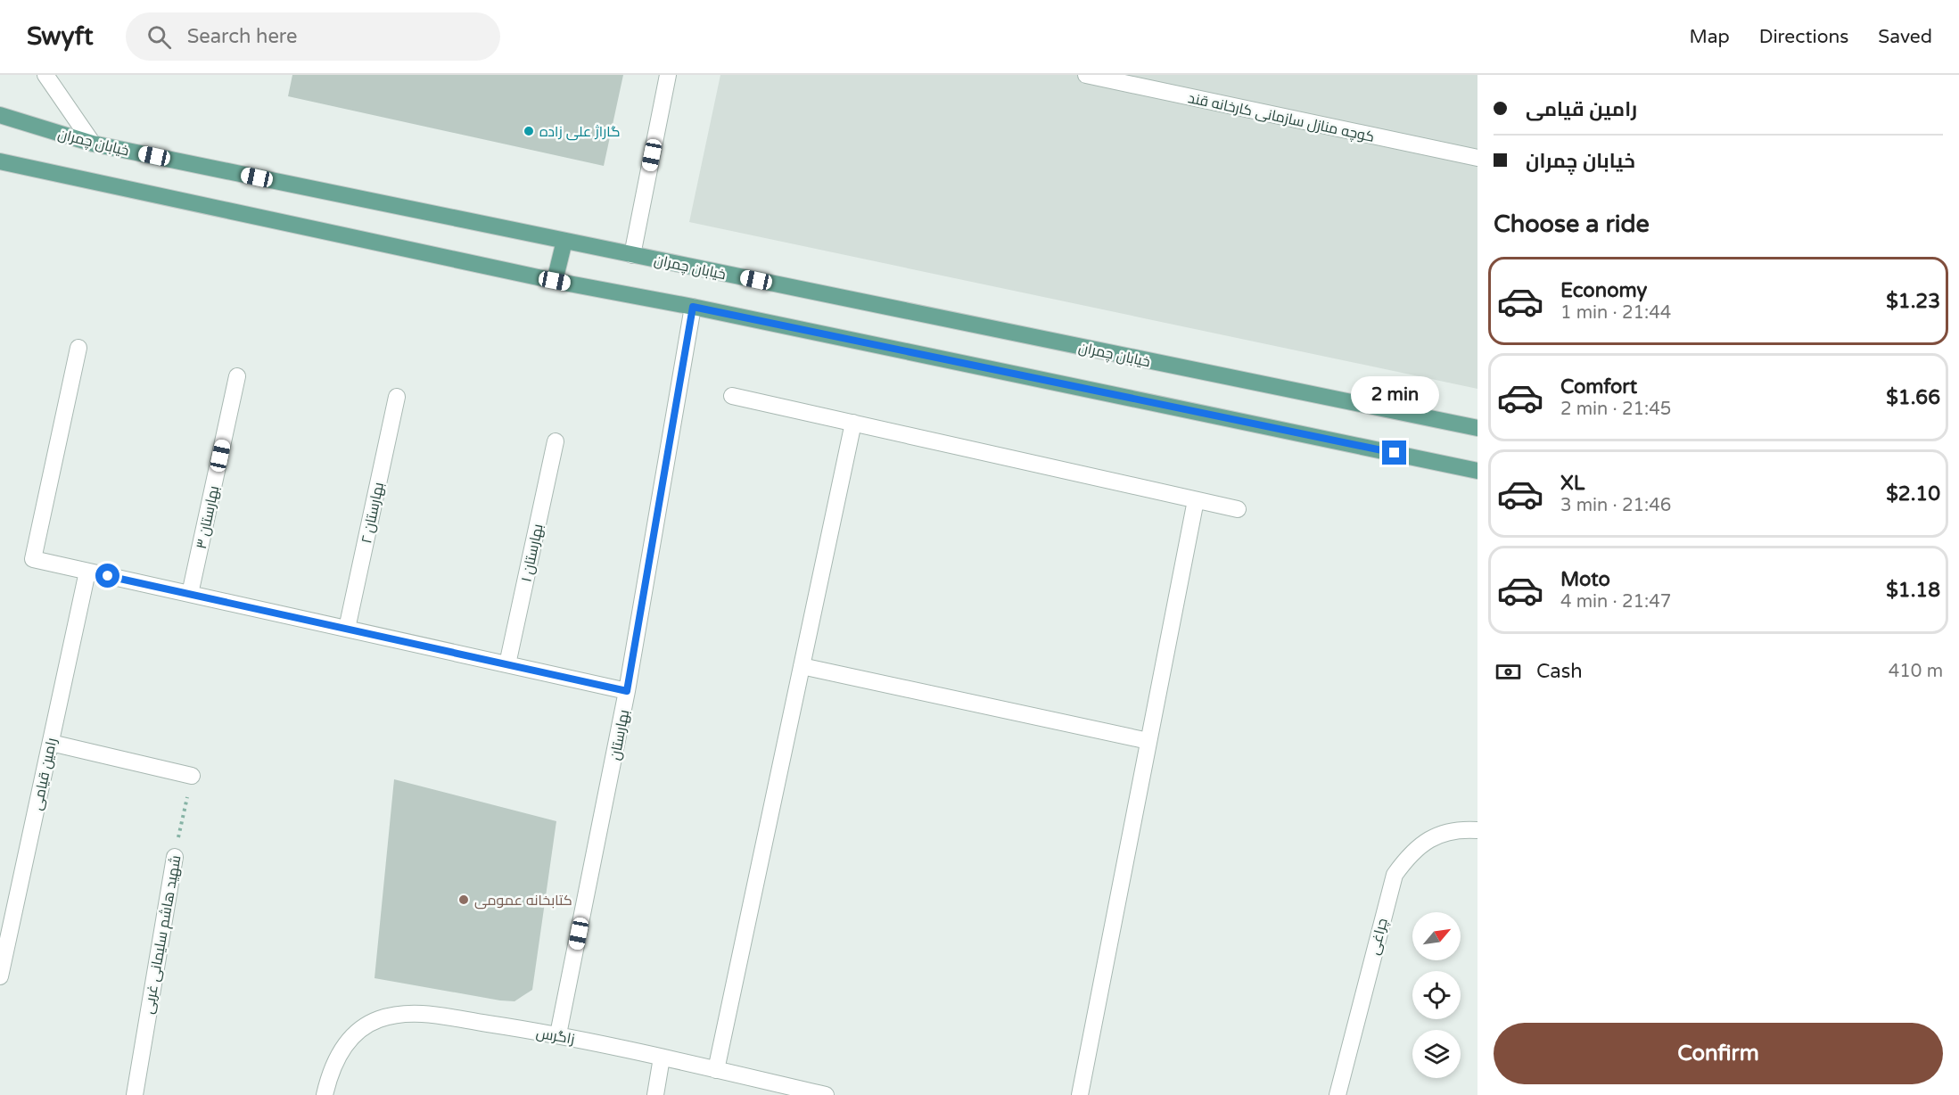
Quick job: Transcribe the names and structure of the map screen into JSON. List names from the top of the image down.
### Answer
{
  "streets": {
    "main road": ["خیابان چمران"],
    "street": [
      "کوچه منازل سازمانی کارخانه قند",
      "بهارستان ۲",
      "بهارستان ۳",
      "بهارستان ۱",
      "بهارستان",
      "رامین قیامی",
      "شهید هاشم سلیمانی غربی",
      "چراغی",
      "زاگرس"
    ]
  },
  "crossings": [
    ["بهارستان", "زاگرس"]
  ],
  "places": ["گاراژ علی زاده", "کتابخانه عمومی"],
  "north": "top right",
  "page": {
    "header": "Swyft",
    "search": "Search here",
    "nav": ["Map", "Directions", "Saved"],
    "banner": ["رامین قیامی", "خیابان چمران"],
    "heading": "Choose a ride",
    "list": [
      {
        "name": "Economy",
        "note": "1 min · 21:44",
        "value": "$1.23"
      },
      {
        "name": "Comfort",
        "note": "2 min · 21:45",
        "value": "$1.66"
      },
      {
        "name": "XL",
        "note": "3 min · 21:46",
        "value": "$2.10"
      },
      {
        "name": "Moto",
        "note": "4 min · 21:47",
        "value": "$1.18"
      }
    ],
    "bubble": "2 min",
    "pay": ["Cash", "410 m"],
    "buttons": "Confirm"
  }
}
